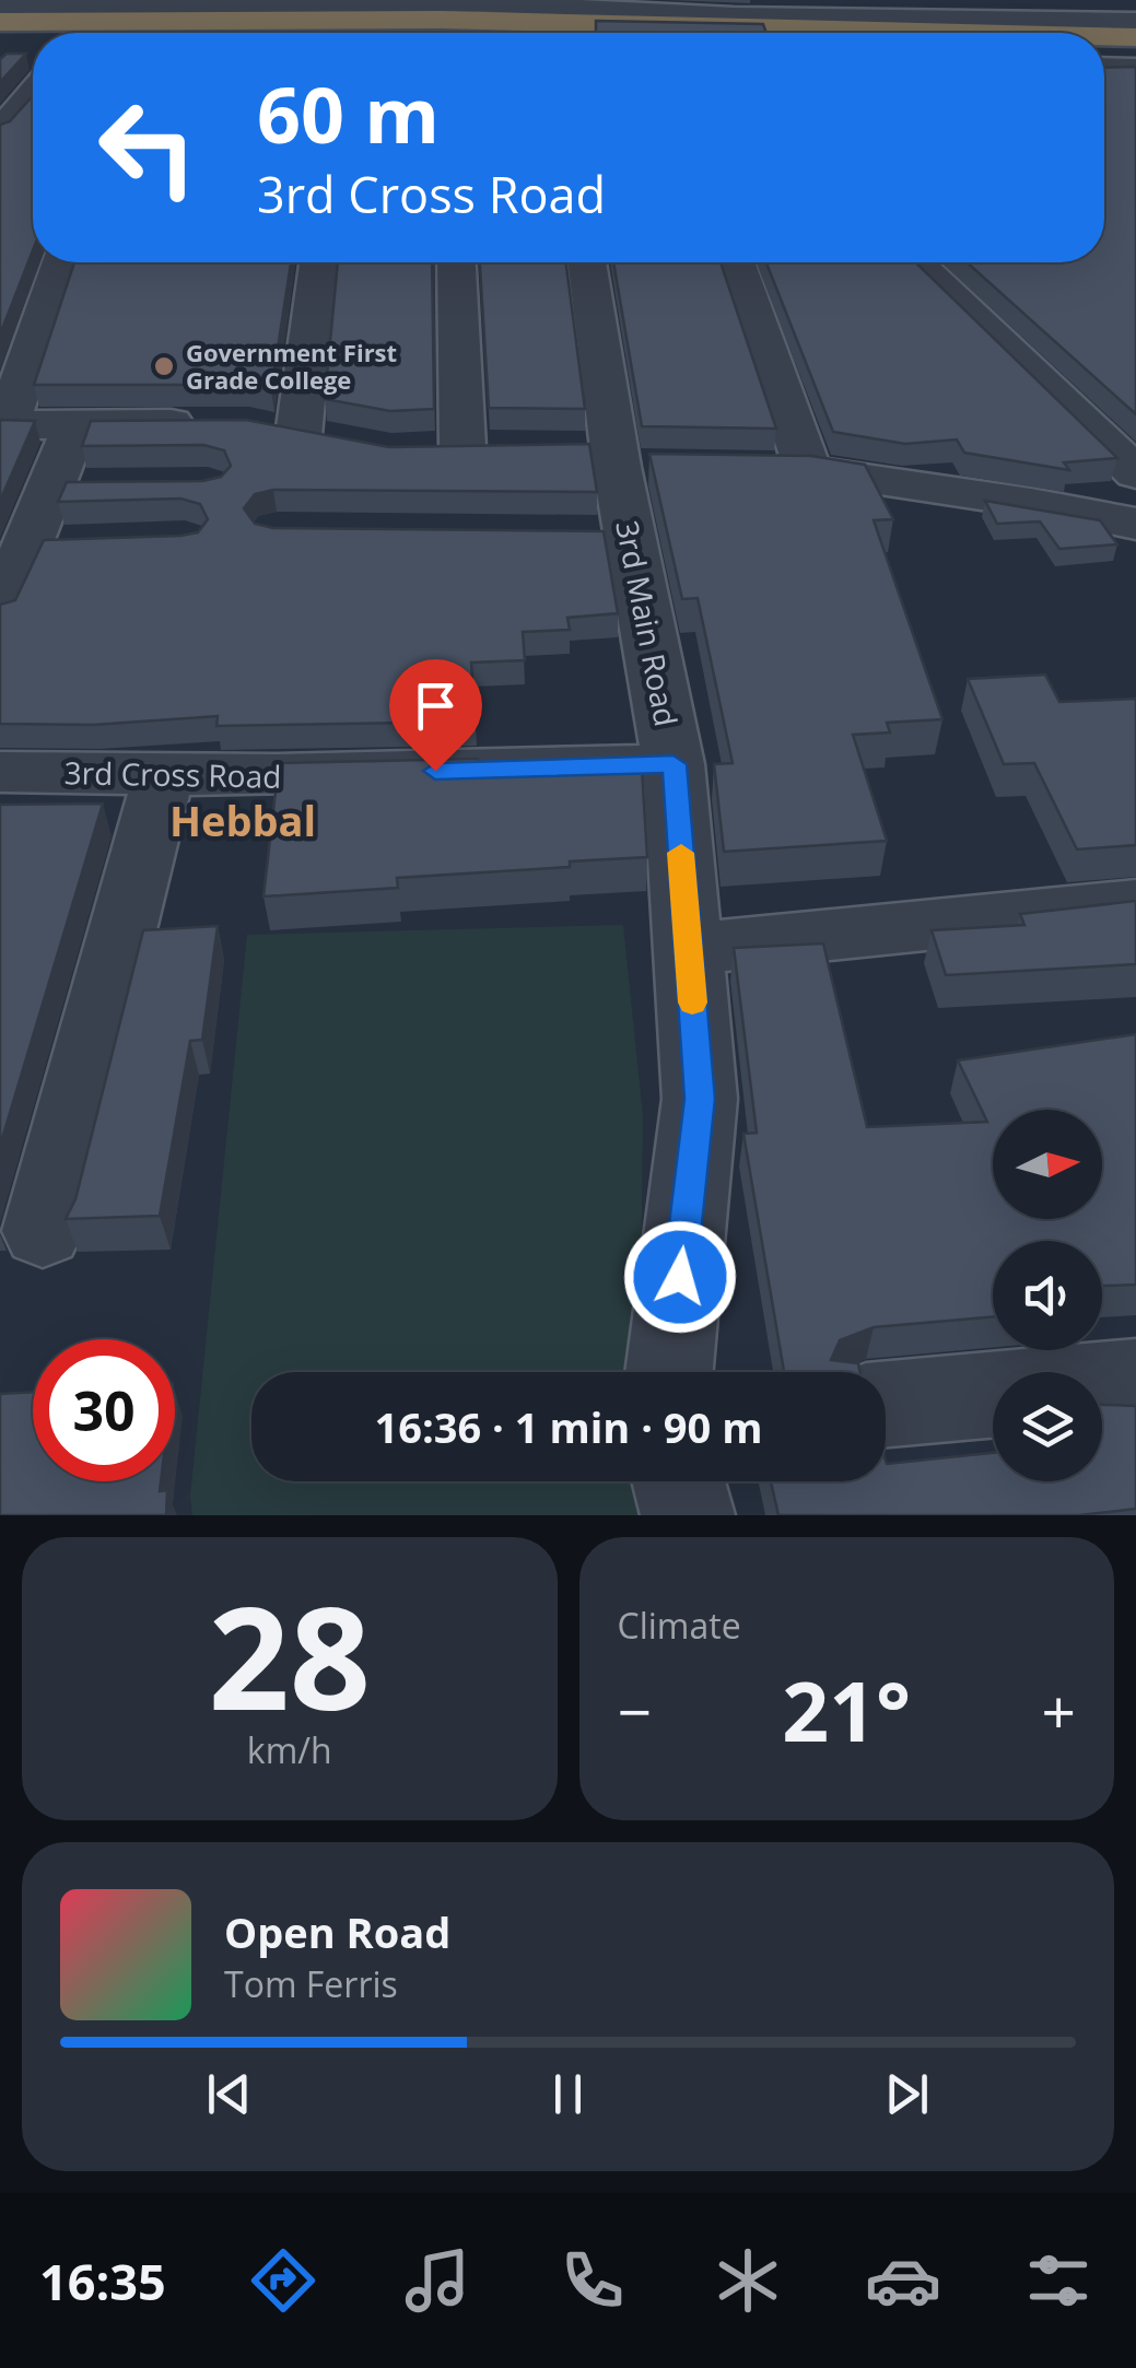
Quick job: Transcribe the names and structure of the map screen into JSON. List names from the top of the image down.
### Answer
{
  "streets": {
    "street": ["3rd Main Road", "3rd Cross Road"]
  },
  "crossings": [
    ["3rd Main Road", "3rd Cross Road"]
  ],
  "districts": ["Hebbal"],
  "places": ["Government First Grade College"],
  "north": "right",
  "page": {
    "turn": ["60 m", "3rd Cross Road"],
    "limit": "30",
    "trip": "16:36 · 1 min · 90 m",
    "tile": [
      ["28", "km/h"],
      "Climate"
    ],
    "heat": ["−", "21°", "+"],
    "song": ["Open Road", "Tom Ferris"],
    "tabs": "16:35"
  }
}
